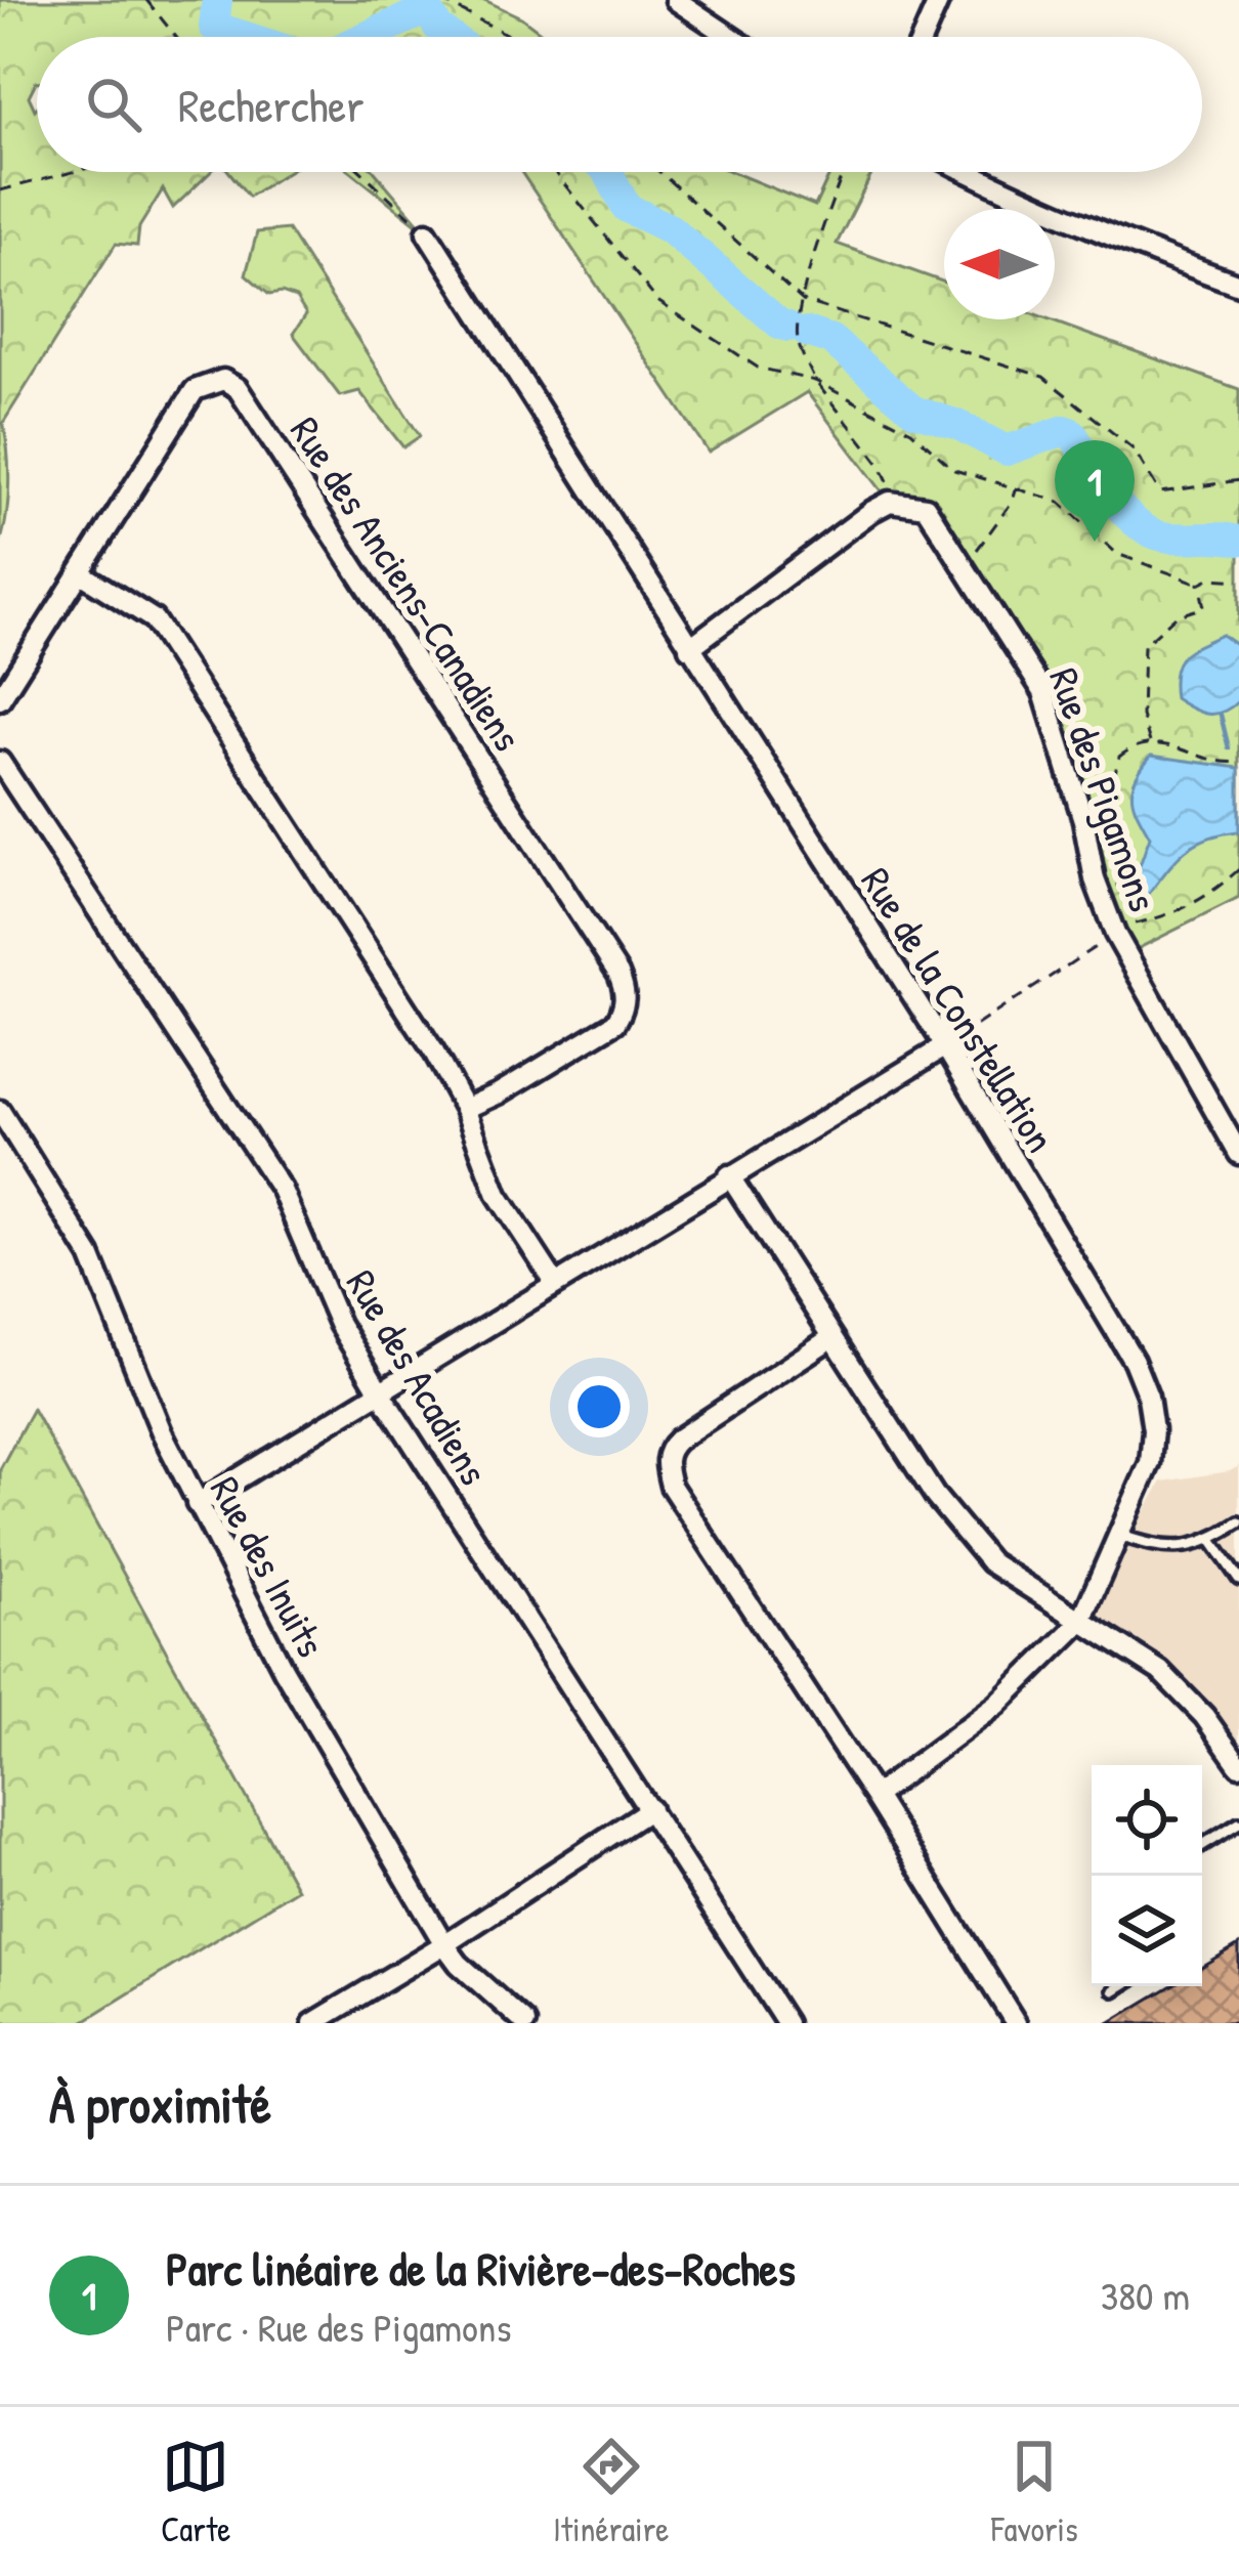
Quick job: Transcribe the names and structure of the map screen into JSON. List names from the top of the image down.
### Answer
{
  "streets": {
    "street": [
      "Rue des Anciens-Canadiens",
      "Rue des Pigamons",
      "Rue de la Constellation",
      "Rue des Acadiens",
      "Rue des Inuits"
    ]
  },
  "north": "left",
  "page": {
    "search": "Rechercher",
    "pins": "1",
    "heading": "À proximité",
    "list": [
      {
        "mark": "1",
        "name": "Parc linéaire de la Rivière-des-Roches",
        "note": "Parc · Rue des Pigamons",
        "value": "380 m"
      }
    ],
    "nav": ["Carte", "Itinéraire", "Favoris"]
  }
}
